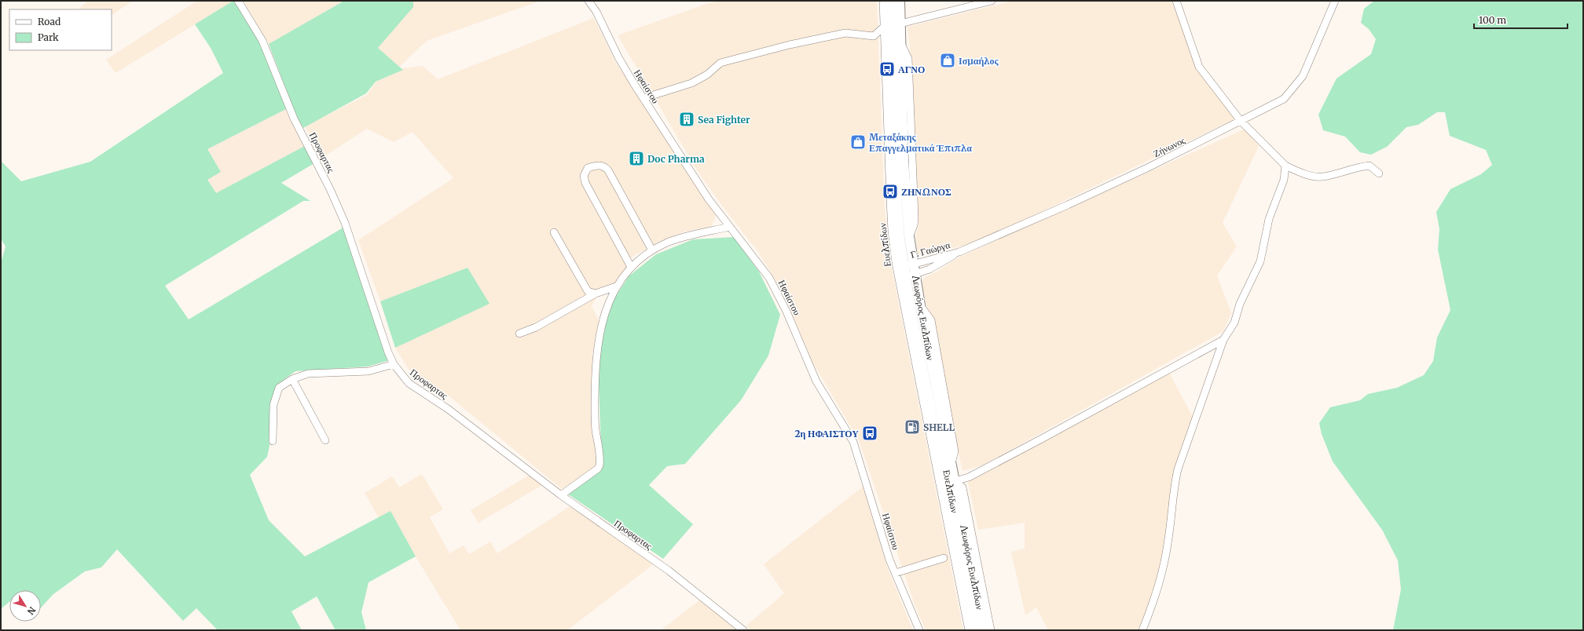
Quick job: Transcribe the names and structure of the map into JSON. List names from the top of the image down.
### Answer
{
  "streets": {
    "main road": ["Λεωφόρος Ευελπίδων"],
    "street": [
      "Ηφαίστου",
      "Ζήνωνος",
      "Προφαρτας",
      "Ευελπίδων",
      "Γ. Γαώργα"
    ]
  },
  "crossings": [
    ["Ζήνωνος", "Γ. Γαώργα"],
    ["Ευελπίδων", "Λεωφόρος Ευελπίδων"],
    ["Γ. Γαώργα", "Λεωφόρος Ευελπίδων"]
  ],
  "places": {
    "shop": ["Ισμαήλος", "Μεταξάκης Επαγγελματικά Έπιπλα"],
    "bus stop": ["ΑΓΝΟ", "ΖΗΝΩΝΟΣ", "2η ΗΦΑΙΣΤΟΥ"],
    "building": ["Sea Fighter", "Doc Pharma"],
    "fuel station": ["SHELL"]
  },
  "legend": ["Road", "Park"],
  "scale_bar": "100 m",
  "north": "bottom right"
}
